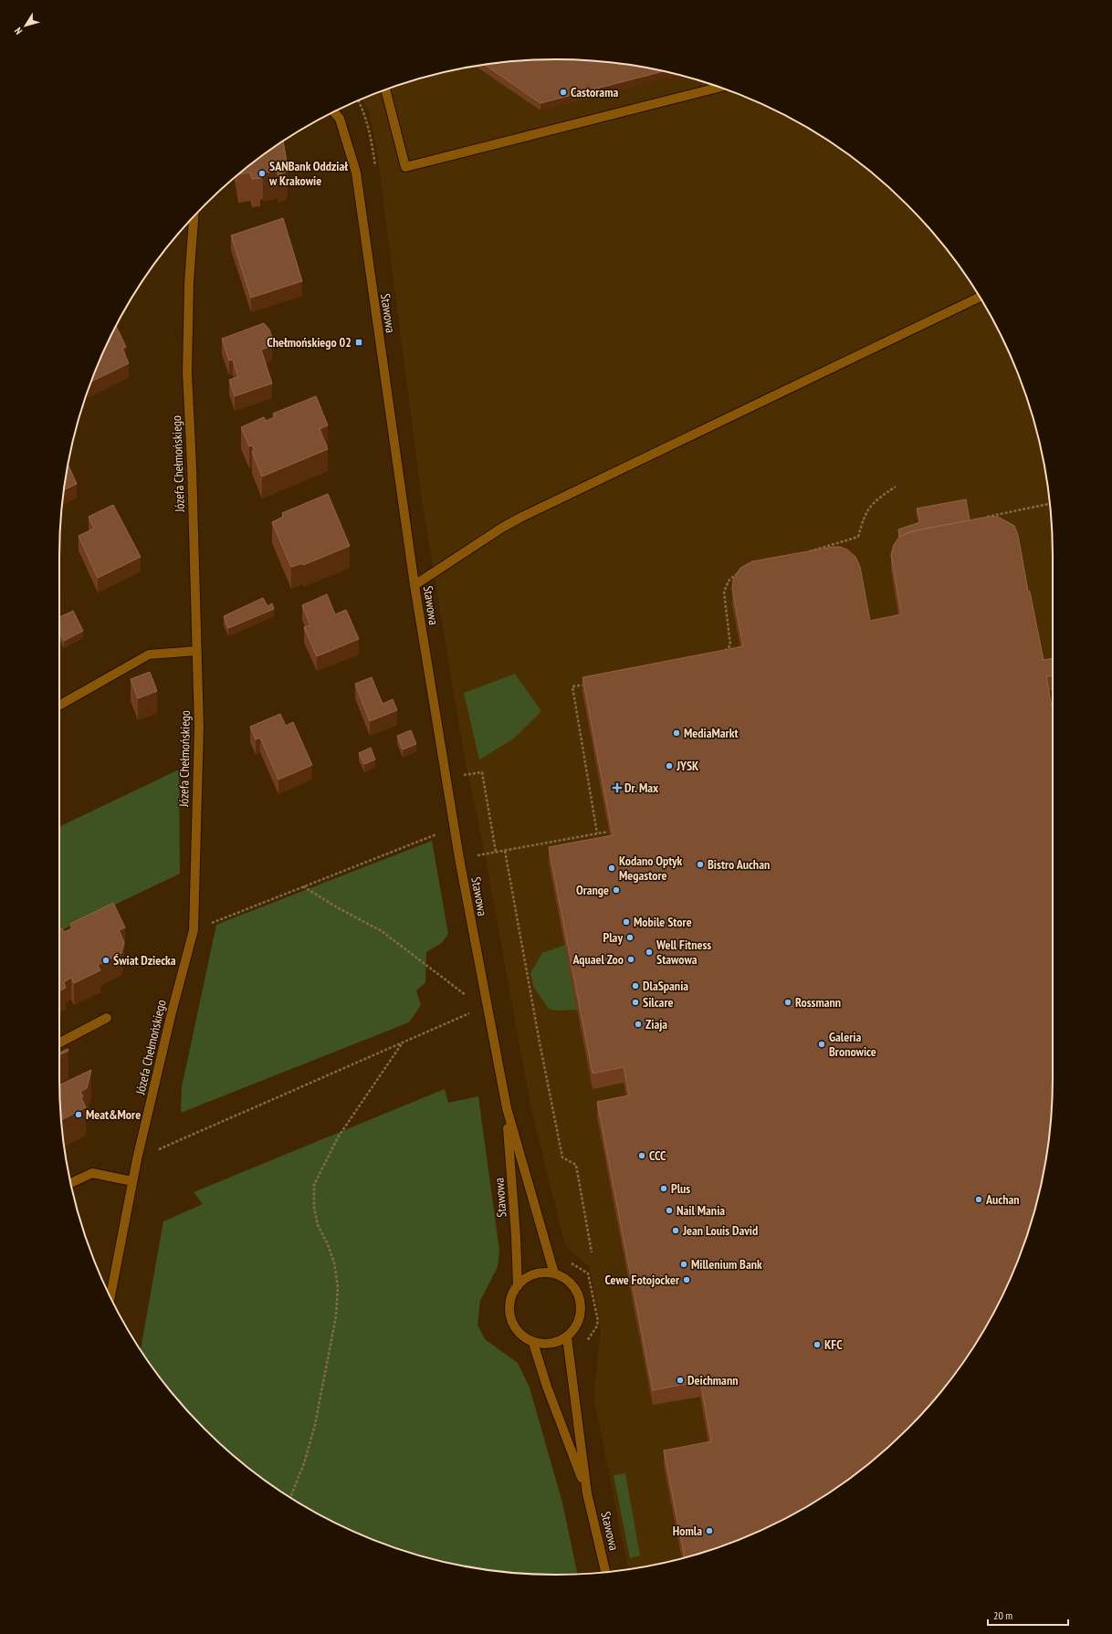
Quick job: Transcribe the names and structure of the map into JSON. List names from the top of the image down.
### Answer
{
  "streets": {
    "street": ["Stawowa", "Józefa Chełmońskiego"]
  },
  "places": {
    "other": [
      "Castorama",
      "SANBank Oddział w Krakowie",
      "MediaMarkt",
      "JYSK",
      "Bistro Auchan",
      "Kodano Optyk Megastore",
      "Orange",
      "Mobile Store",
      "Play",
      "Well Fitness Stawowa",
      "Aquael Zoo",
      "Świat Dziecka",
      "DlaSpania",
      "Silcare",
      "Rossmann",
      "Ziaja",
      "Galeria Bronowice",
      "Meat&More",
      "CCC",
      "Plus",
      "Auchan",
      "Nail Mania",
      "Jean Louis David",
      "Millenium Bank",
      "Cewe Fotojocker",
      "KFC",
      "Deichmann",
      "Homla"
    ],
    "transit": ["Chełmońskiego 02"],
    "health": ["Dr. Max"]
  },
  "scale_bar": "20 m",
  "north": "bottom left"
}
